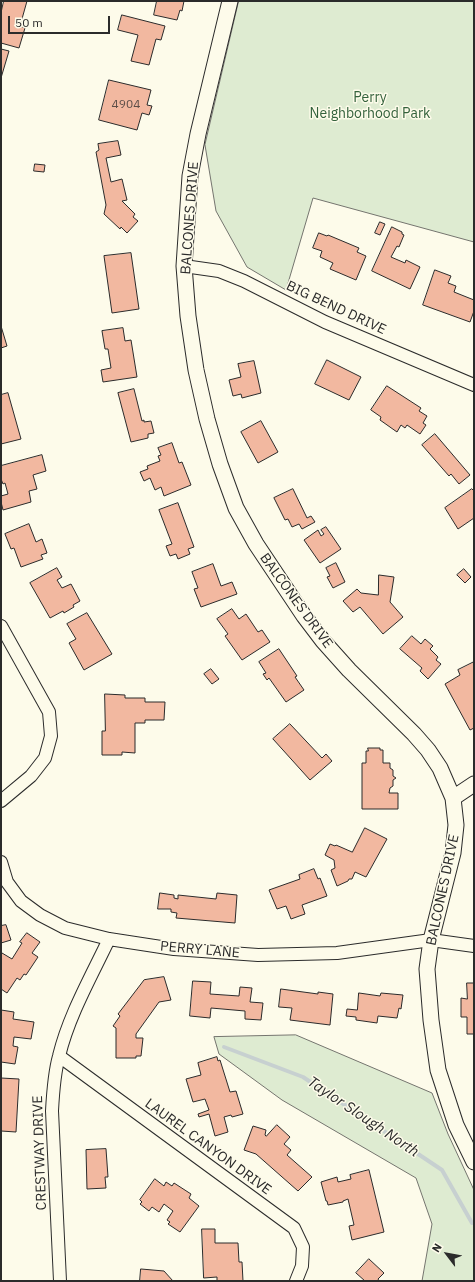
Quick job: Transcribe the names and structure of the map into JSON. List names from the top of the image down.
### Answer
{
  "streets": {
    "street": [
      "BALCONES DRIVE",
      "BIG BEND DRIVE",
      "PERRY LANE",
      "LAUREL CANYON DRIVE",
      "CRESTWAY DRIVE"
    ]
  },
  "crossings": [
    ["BALCONES DRIVE", "BIG BEND DRIVE"],
    ["BALCONES DRIVE", "PERRY LANE"],
    ["PERRY LANE", "CRESTWAY DRIVE"],
    ["LAUREL CANYON DRIVE", "CRESTWAY DRIVE"]
  ],
  "water": ["Taylor Slough North"],
  "parks": ["Perry Neighborhood Park"],
  "house_numbers": ["4904"],
  "scale_bar": "50 m",
  "north": "top left"
}
